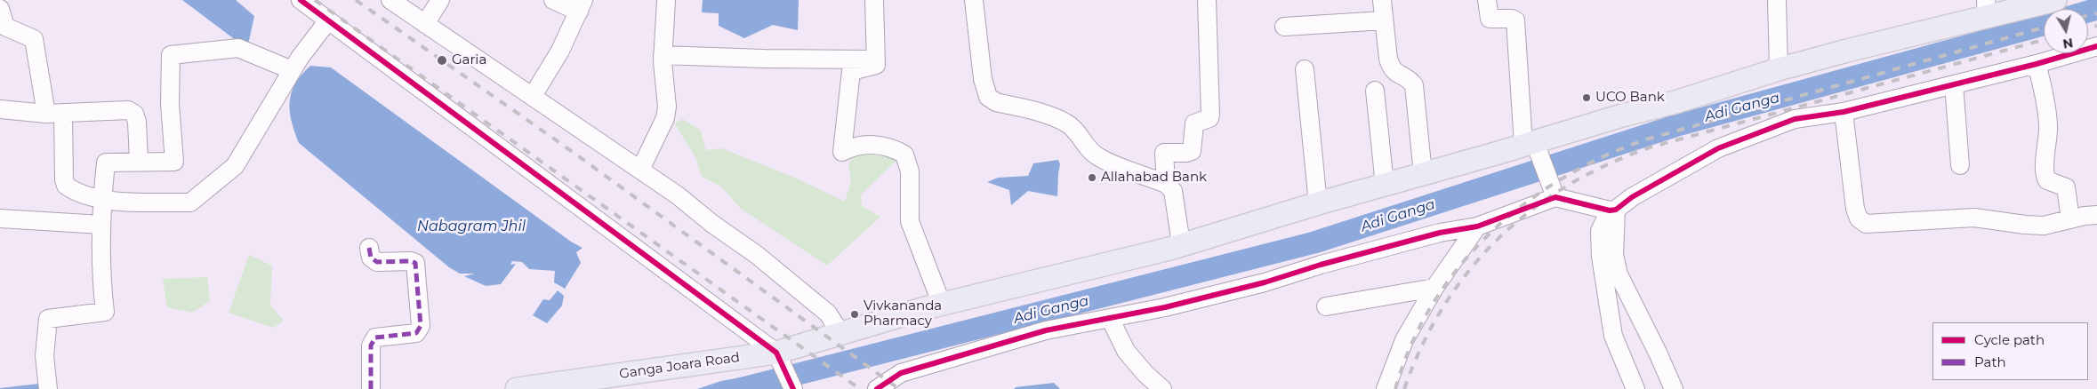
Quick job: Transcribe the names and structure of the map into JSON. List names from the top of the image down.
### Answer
{
  "streets": {
    "main road": ["Ganga Joara Road"]
  },
  "water": ["Adi Ganga", "Nabagram Jhil"],
  "places": [
    "Garia",
    "UCO Bank",
    "Allahabad Bank",
    "Vivkananda Pharmacy"
  ],
  "legend": ["Cycle path", "Path"],
  "north": "bottom"
}
